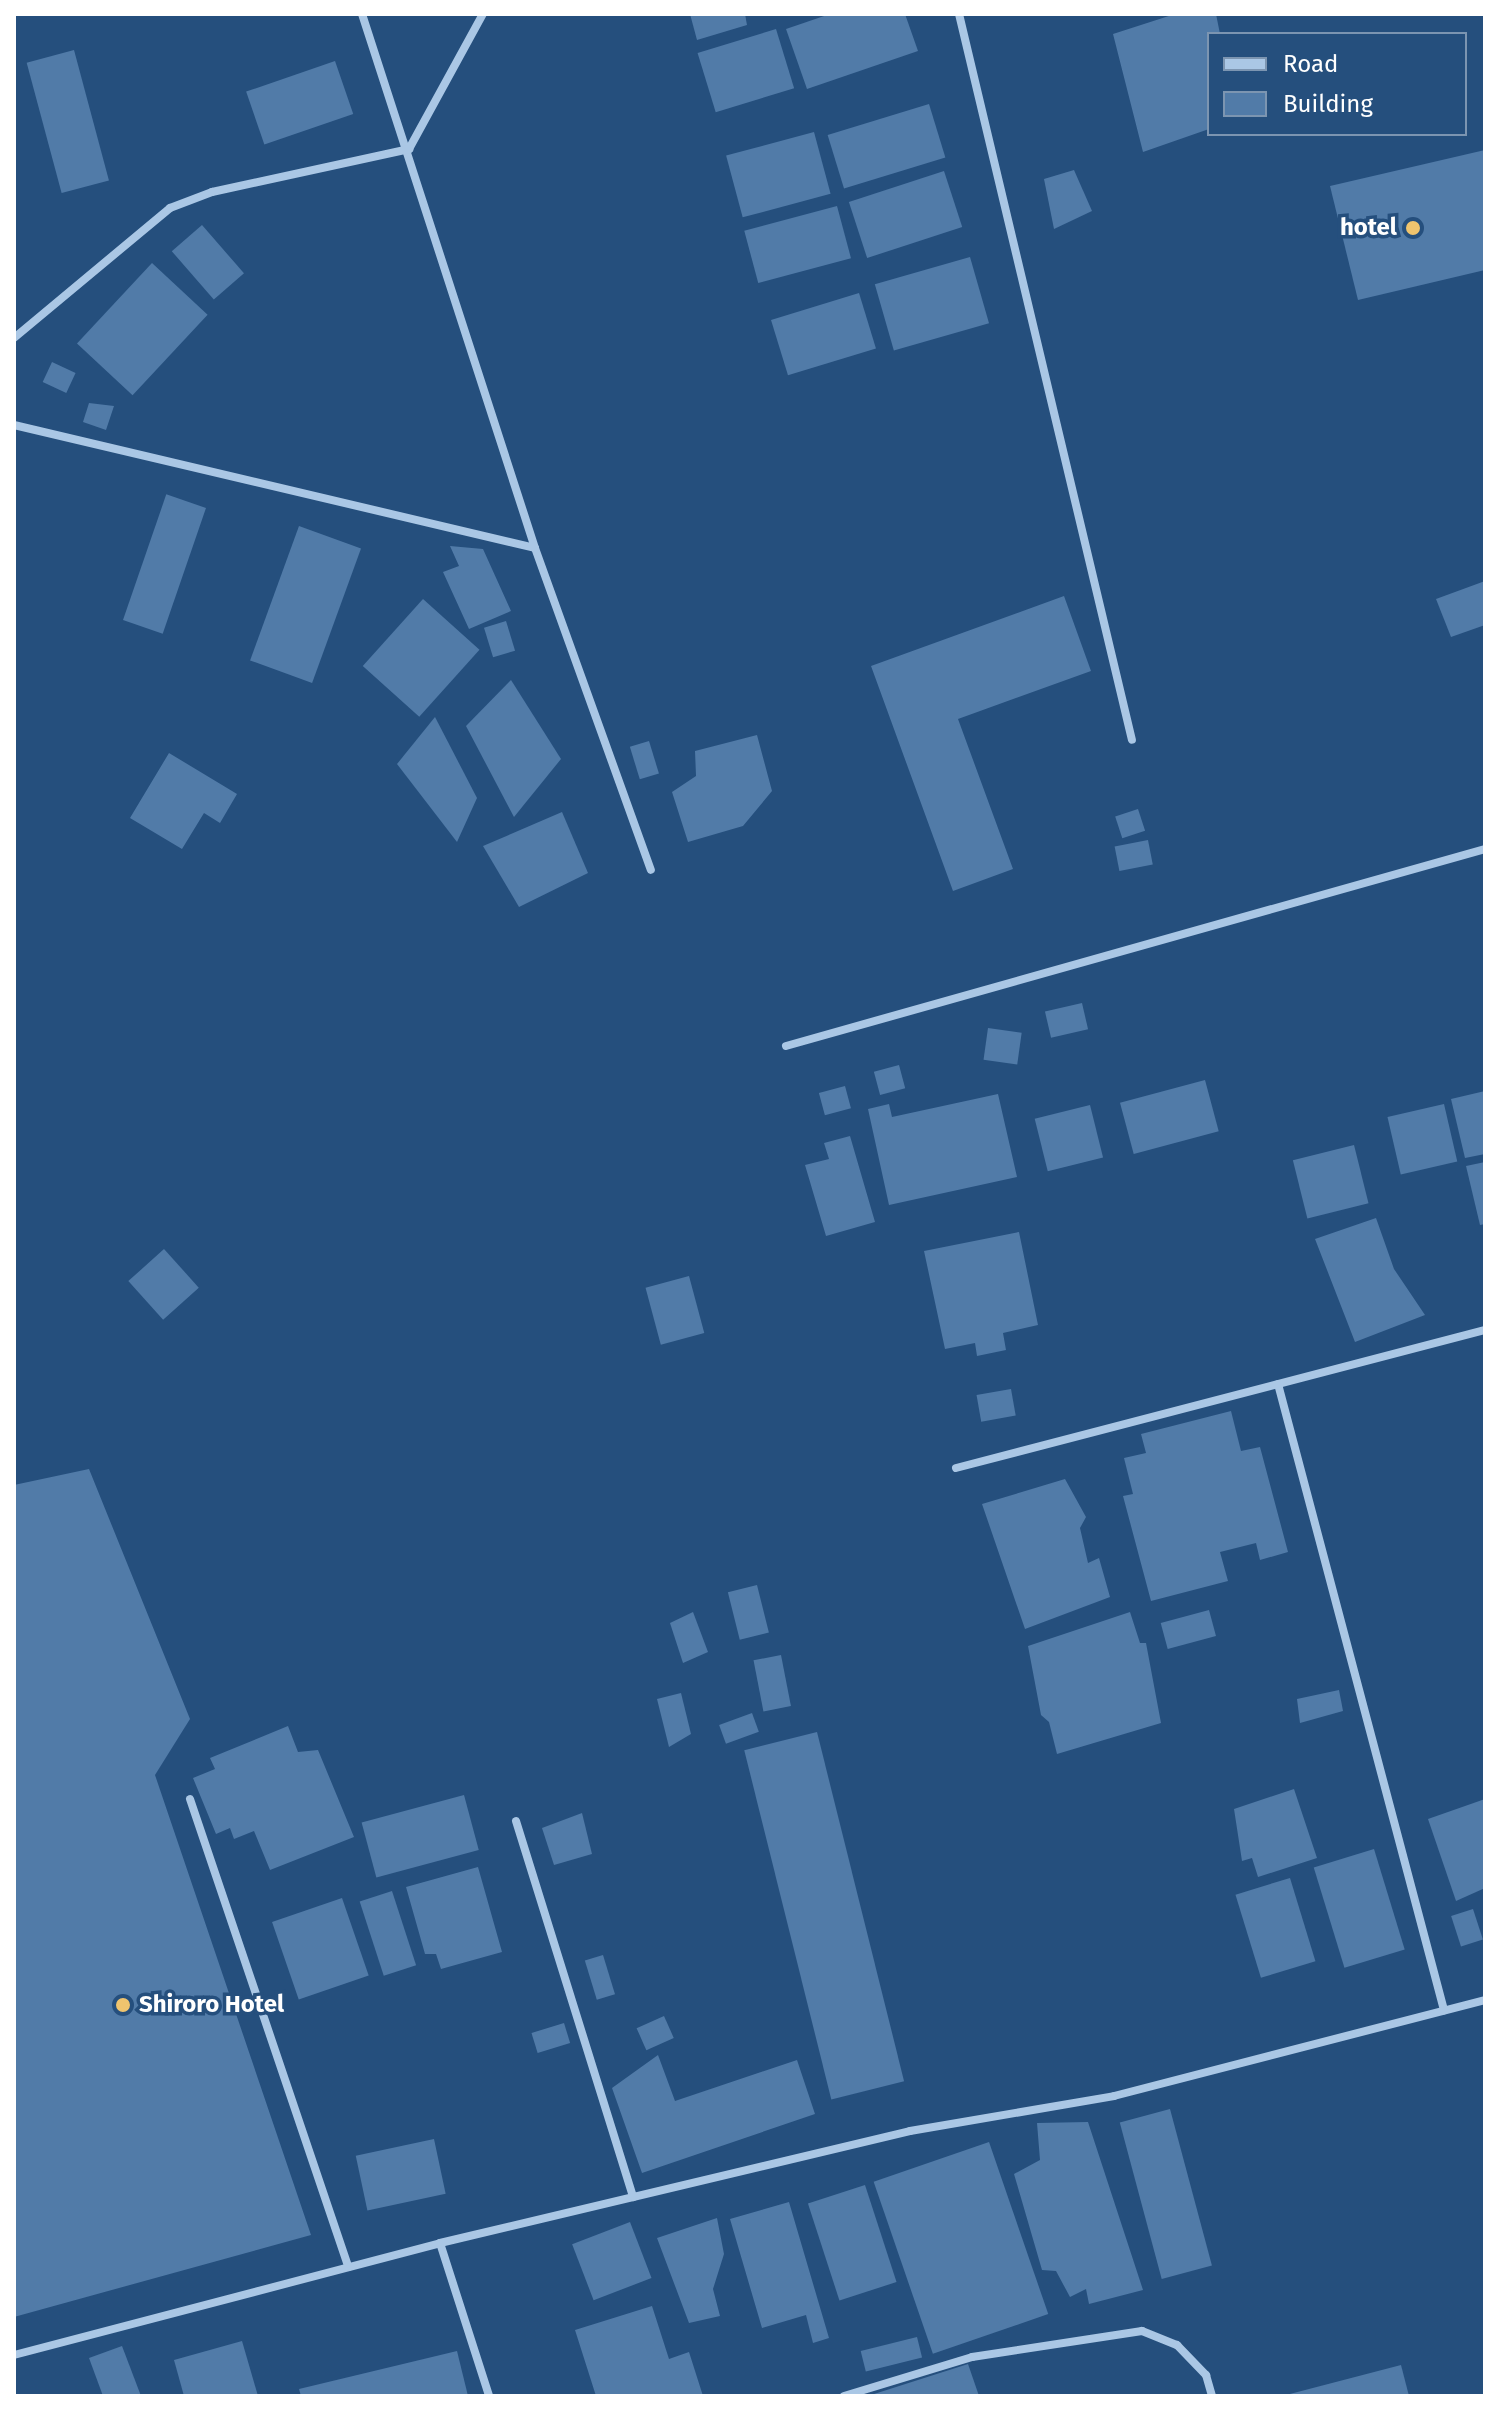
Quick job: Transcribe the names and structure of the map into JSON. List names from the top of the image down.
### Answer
{
  "places": ["hotel", "Shiroro Hotel"],
  "legend": ["Road", "Building"]
}
